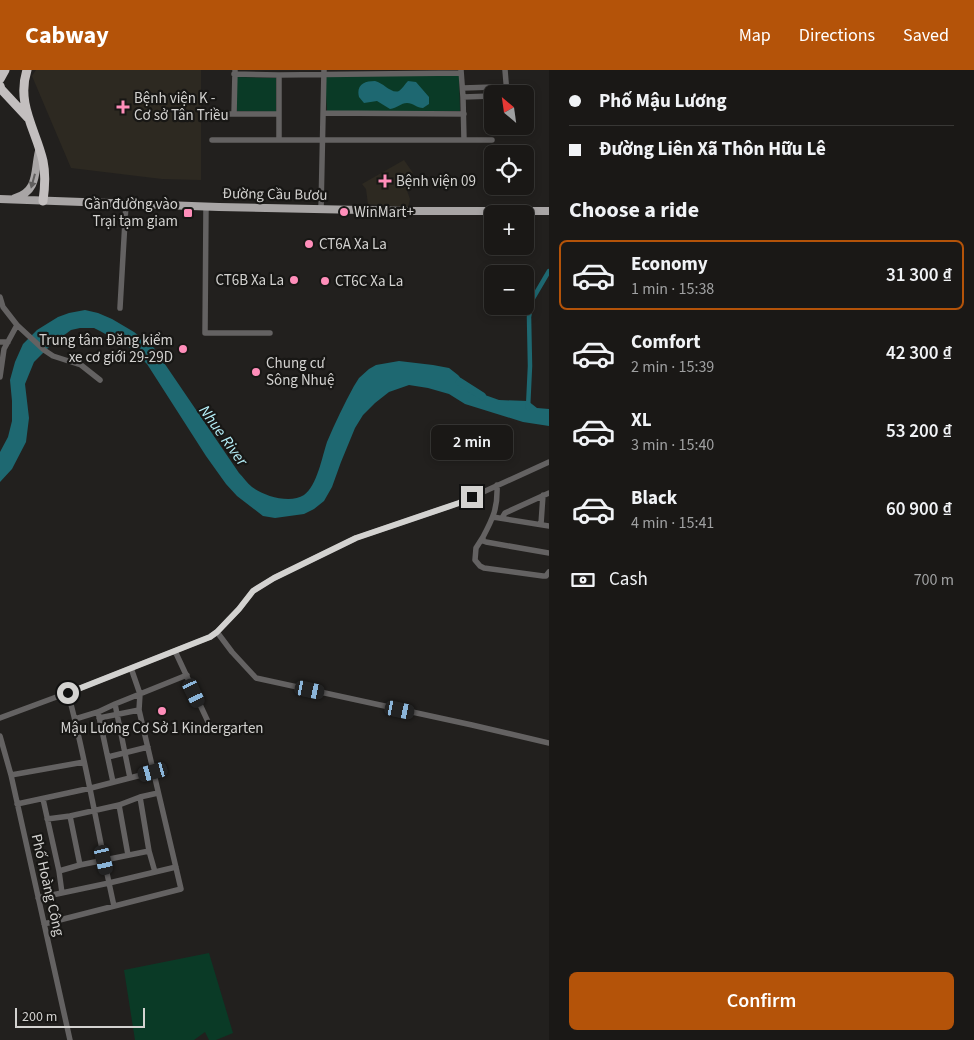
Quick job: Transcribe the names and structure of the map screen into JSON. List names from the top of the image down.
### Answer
{
  "streets": {
    "main road": ["Đường Cầu Bươu"],
    "street": ["Phố Hoàng Công"]
  },
  "water": ["Nhue River"],
  "places": {
    "health": ["Bệnh viện K - Cơ sở Tân Triều", "Bệnh viện 09"],
    "other": [
      "WinMart+",
      "CT6A Xa La",
      "CT6B Xa La",
      "CT6C Xa La",
      "Trung tâm Đăng kiểm xe cơ giới 29-29D",
      "Chung cư Sông Nhuệ",
      "Mậu Lương Cơ Sở 1 Kindergarten"
    ],
    "transit": ["Gần đường vào Trại tạm giam"]
  },
  "scale_bar": "200 m",
  "north": "top left",
  "page": {
    "header": "Cabway",
    "nav": ["Map", "Directions", "Saved"],
    "banner": ["Phố Mậu Lương", "Đường Liên Xã Thôn Hữu Lê"],
    "map_buttons": ["+", "−"],
    "heading": "Choose a ride",
    "list": [
      {
        "name": "Economy",
        "note": "1 min · 15:38",
        "value": "31 300 ₫"
      },
      {
        "name": "Comfort",
        "note": "2 min · 15:39",
        "value": "42 300 ₫"
      },
      {
        "name": "XL",
        "note": "3 min · 15:40",
        "value": "53 200 ₫"
      },
      {
        "name": "Black",
        "note": "4 min · 15:41",
        "value": "60 900 ₫"
      }
    ],
    "bubble": "2 min",
    "pay": ["Cash", "700 m"],
    "buttons": "Confirm",
    "scale": "200 m"
  }
}
